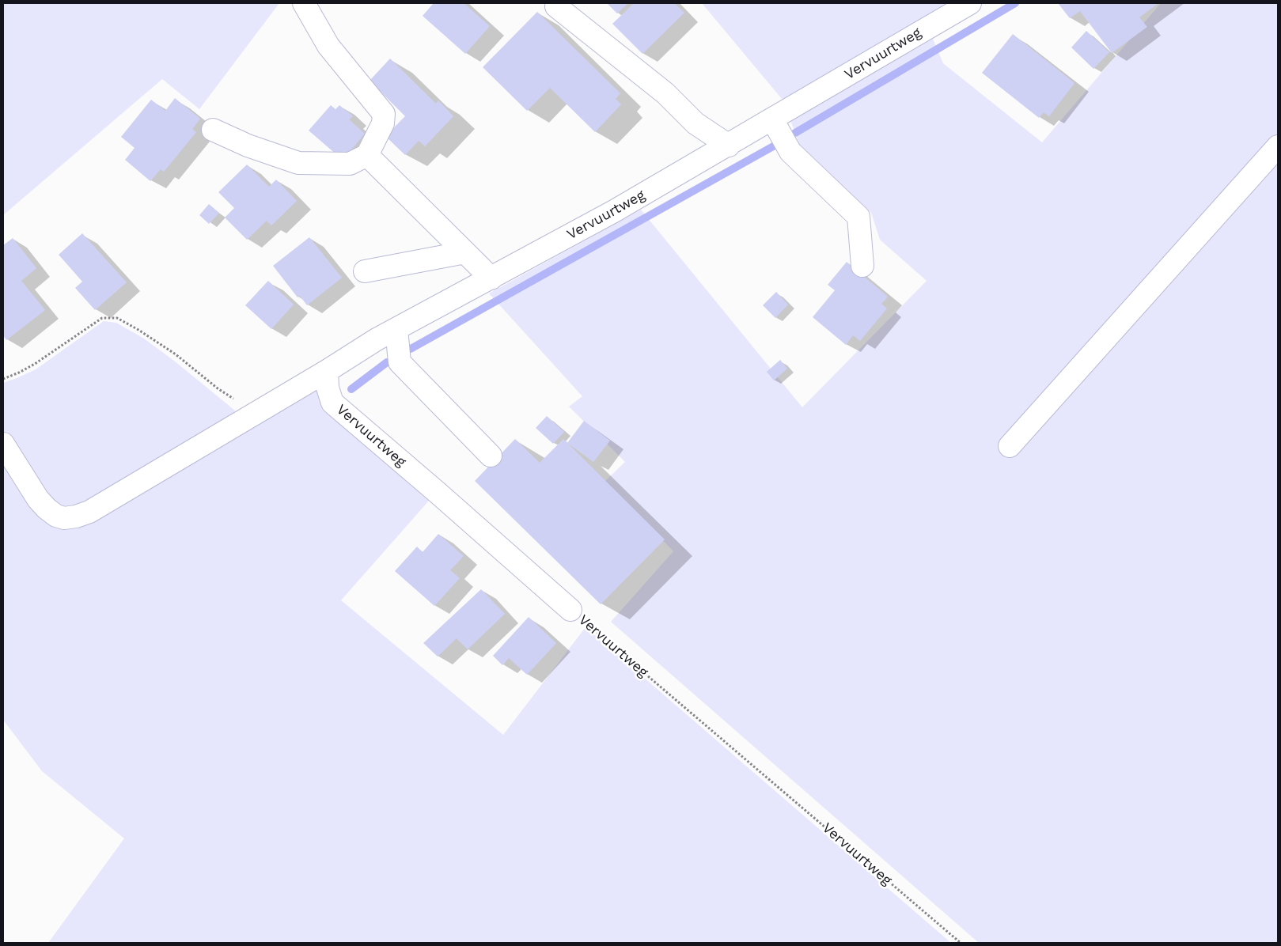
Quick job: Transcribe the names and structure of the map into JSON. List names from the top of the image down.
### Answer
{
  "streets": {
    "street": ["Vervuurtweg"]
  }
}
